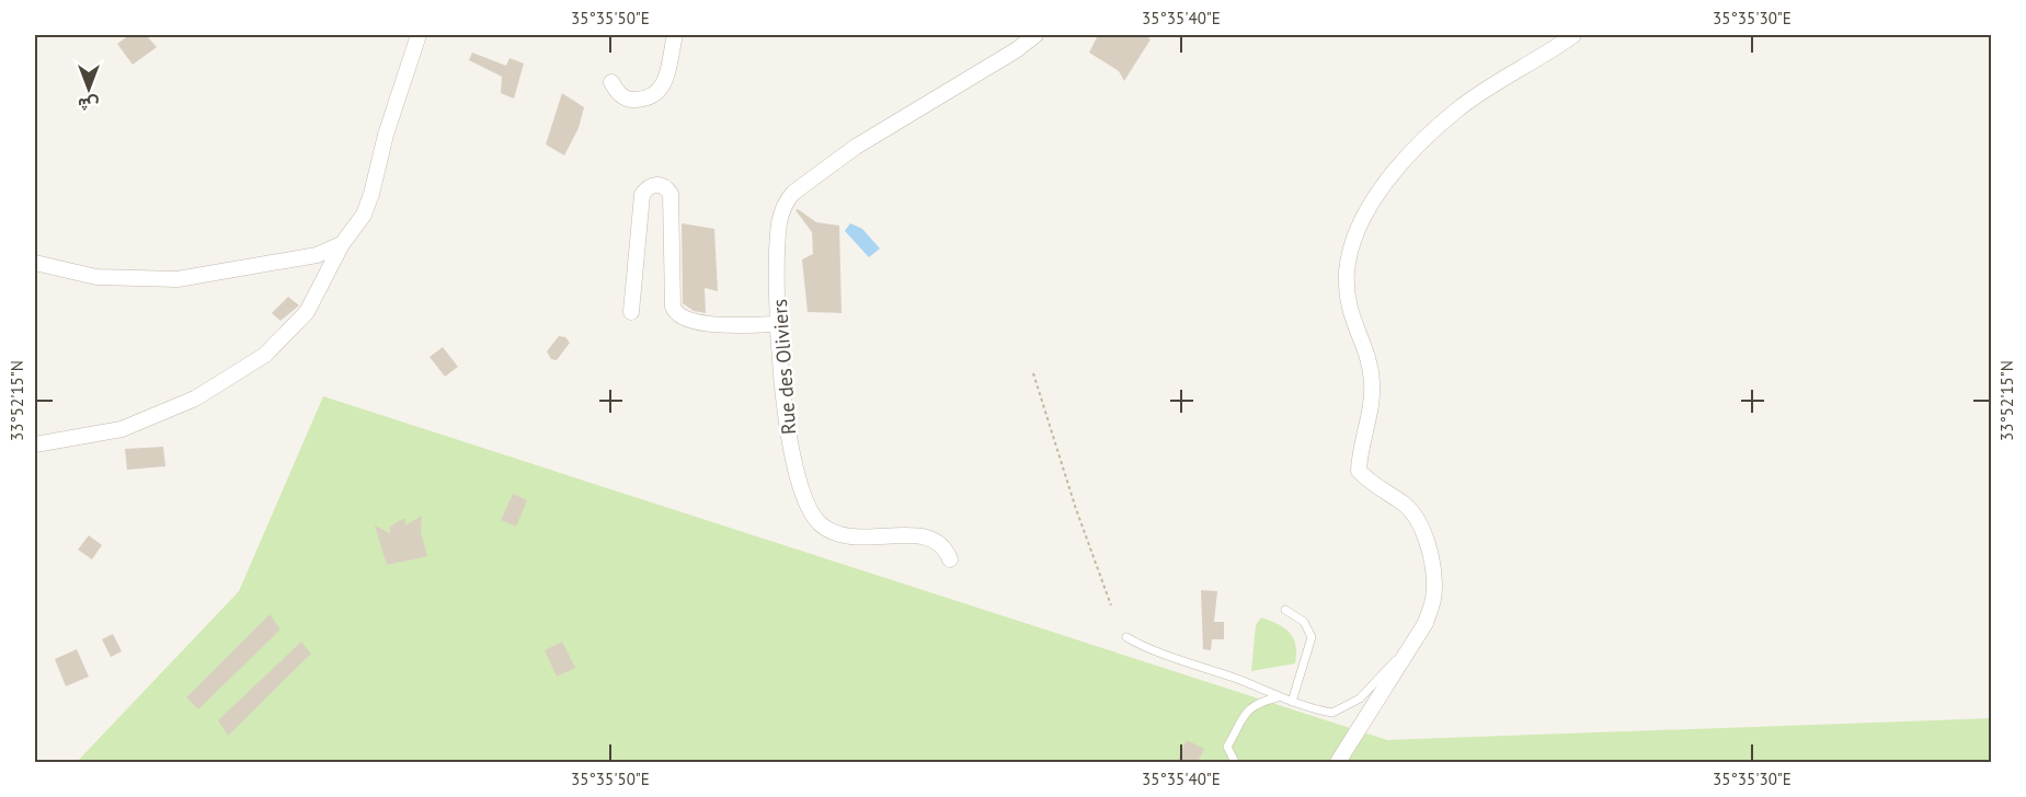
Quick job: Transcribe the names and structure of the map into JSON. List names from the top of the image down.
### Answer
{
  "streets": {
    "street": ["Rue des Oliviers"]
  },
  "north": "bottom",
  "coordinates": [
    "35°35'50\"E",
    "35°35'40\"E",
    "35°35'30\"E",
    "33°52'15\"N"
  ]
}
